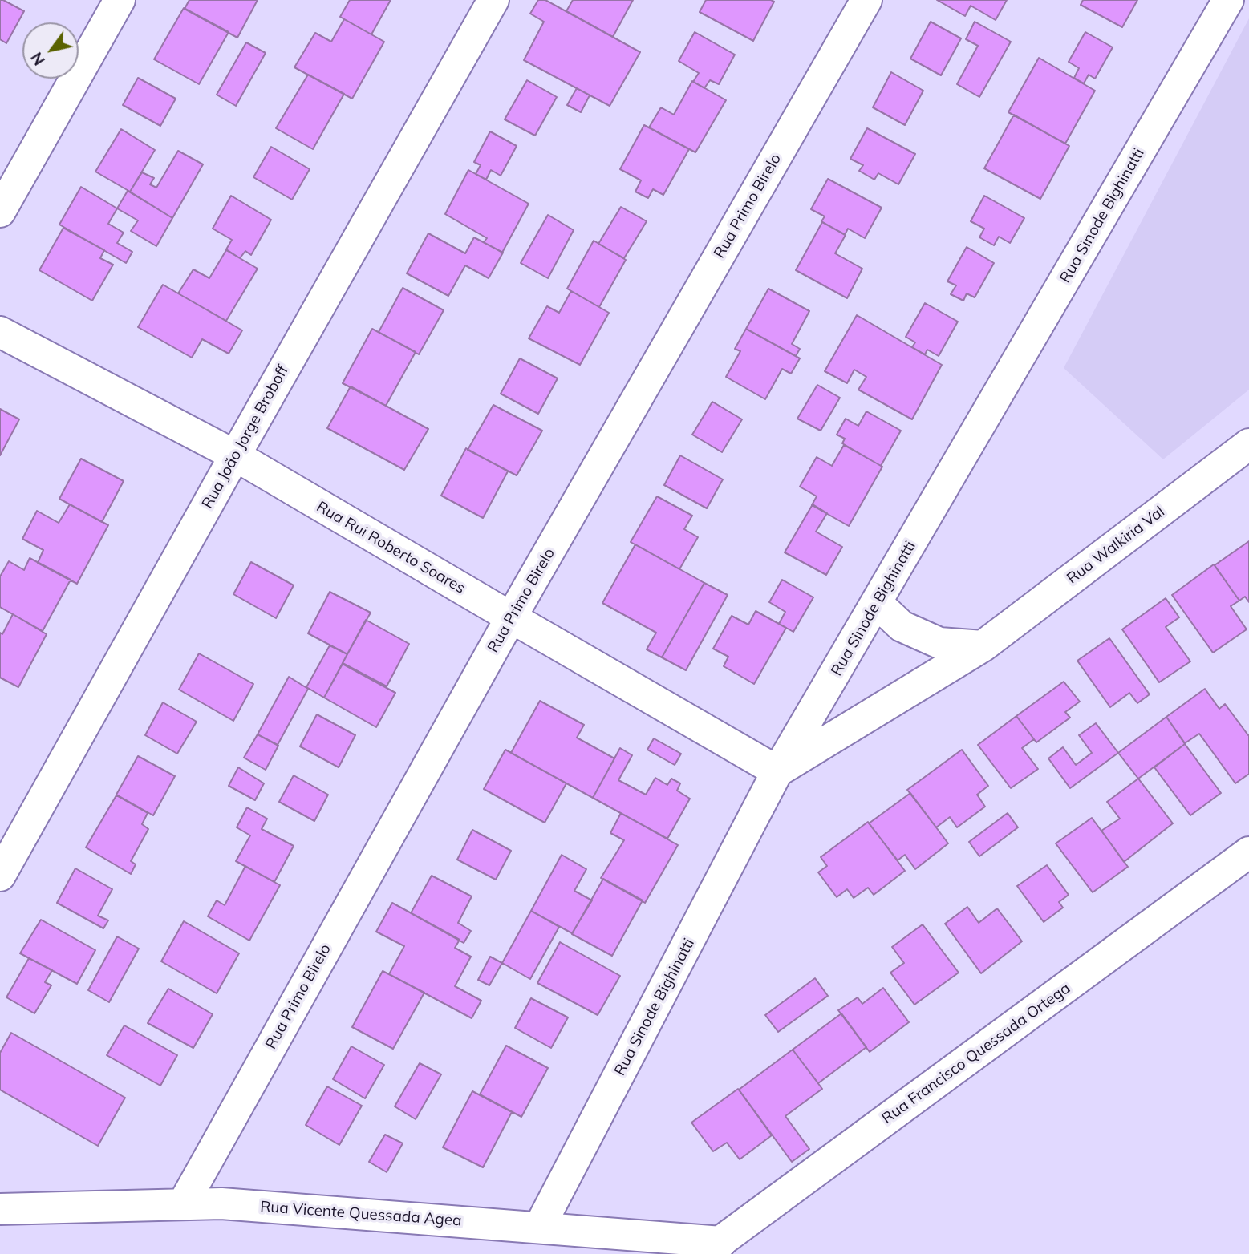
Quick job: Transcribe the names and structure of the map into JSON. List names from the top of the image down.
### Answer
{
  "streets": {
    "street": [
      "Rua Primo Birelo",
      "Rua Sinode Bighinatti",
      "Rua João Jorge Broboff",
      "Rua Walkiria Val",
      "Rua Rui Roberto Soares",
      "Rua Francisco Quessada Ortega",
      "Rua Vicente Quessada Agea"
    ]
  },
  "crossings": [
    ["Rua Primo Birelo", "Rua Rui Roberto Soares"],
    ["Rua Primo Birelo", "Rua Vicente Quessada Agea"],
    ["Rua Sinode Bighinatti", "Rua Walkiria Val"],
    ["Rua Sinode Bighinatti", "Rua Rui Roberto Soares"],
    ["Rua Sinode Bighinatti", "Rua Vicente Quessada Agea"],
    ["Rua João Jorge Broboff", "Rua Rui Roberto Soares"],
    ["Rua Walkiria Val", "Rua Rui Roberto Soares"],
    ["Rua Francisco Quessada Ortega", "Rua Vicente Quessada Agea"]
  ],
  "north": "bottom left"
}
